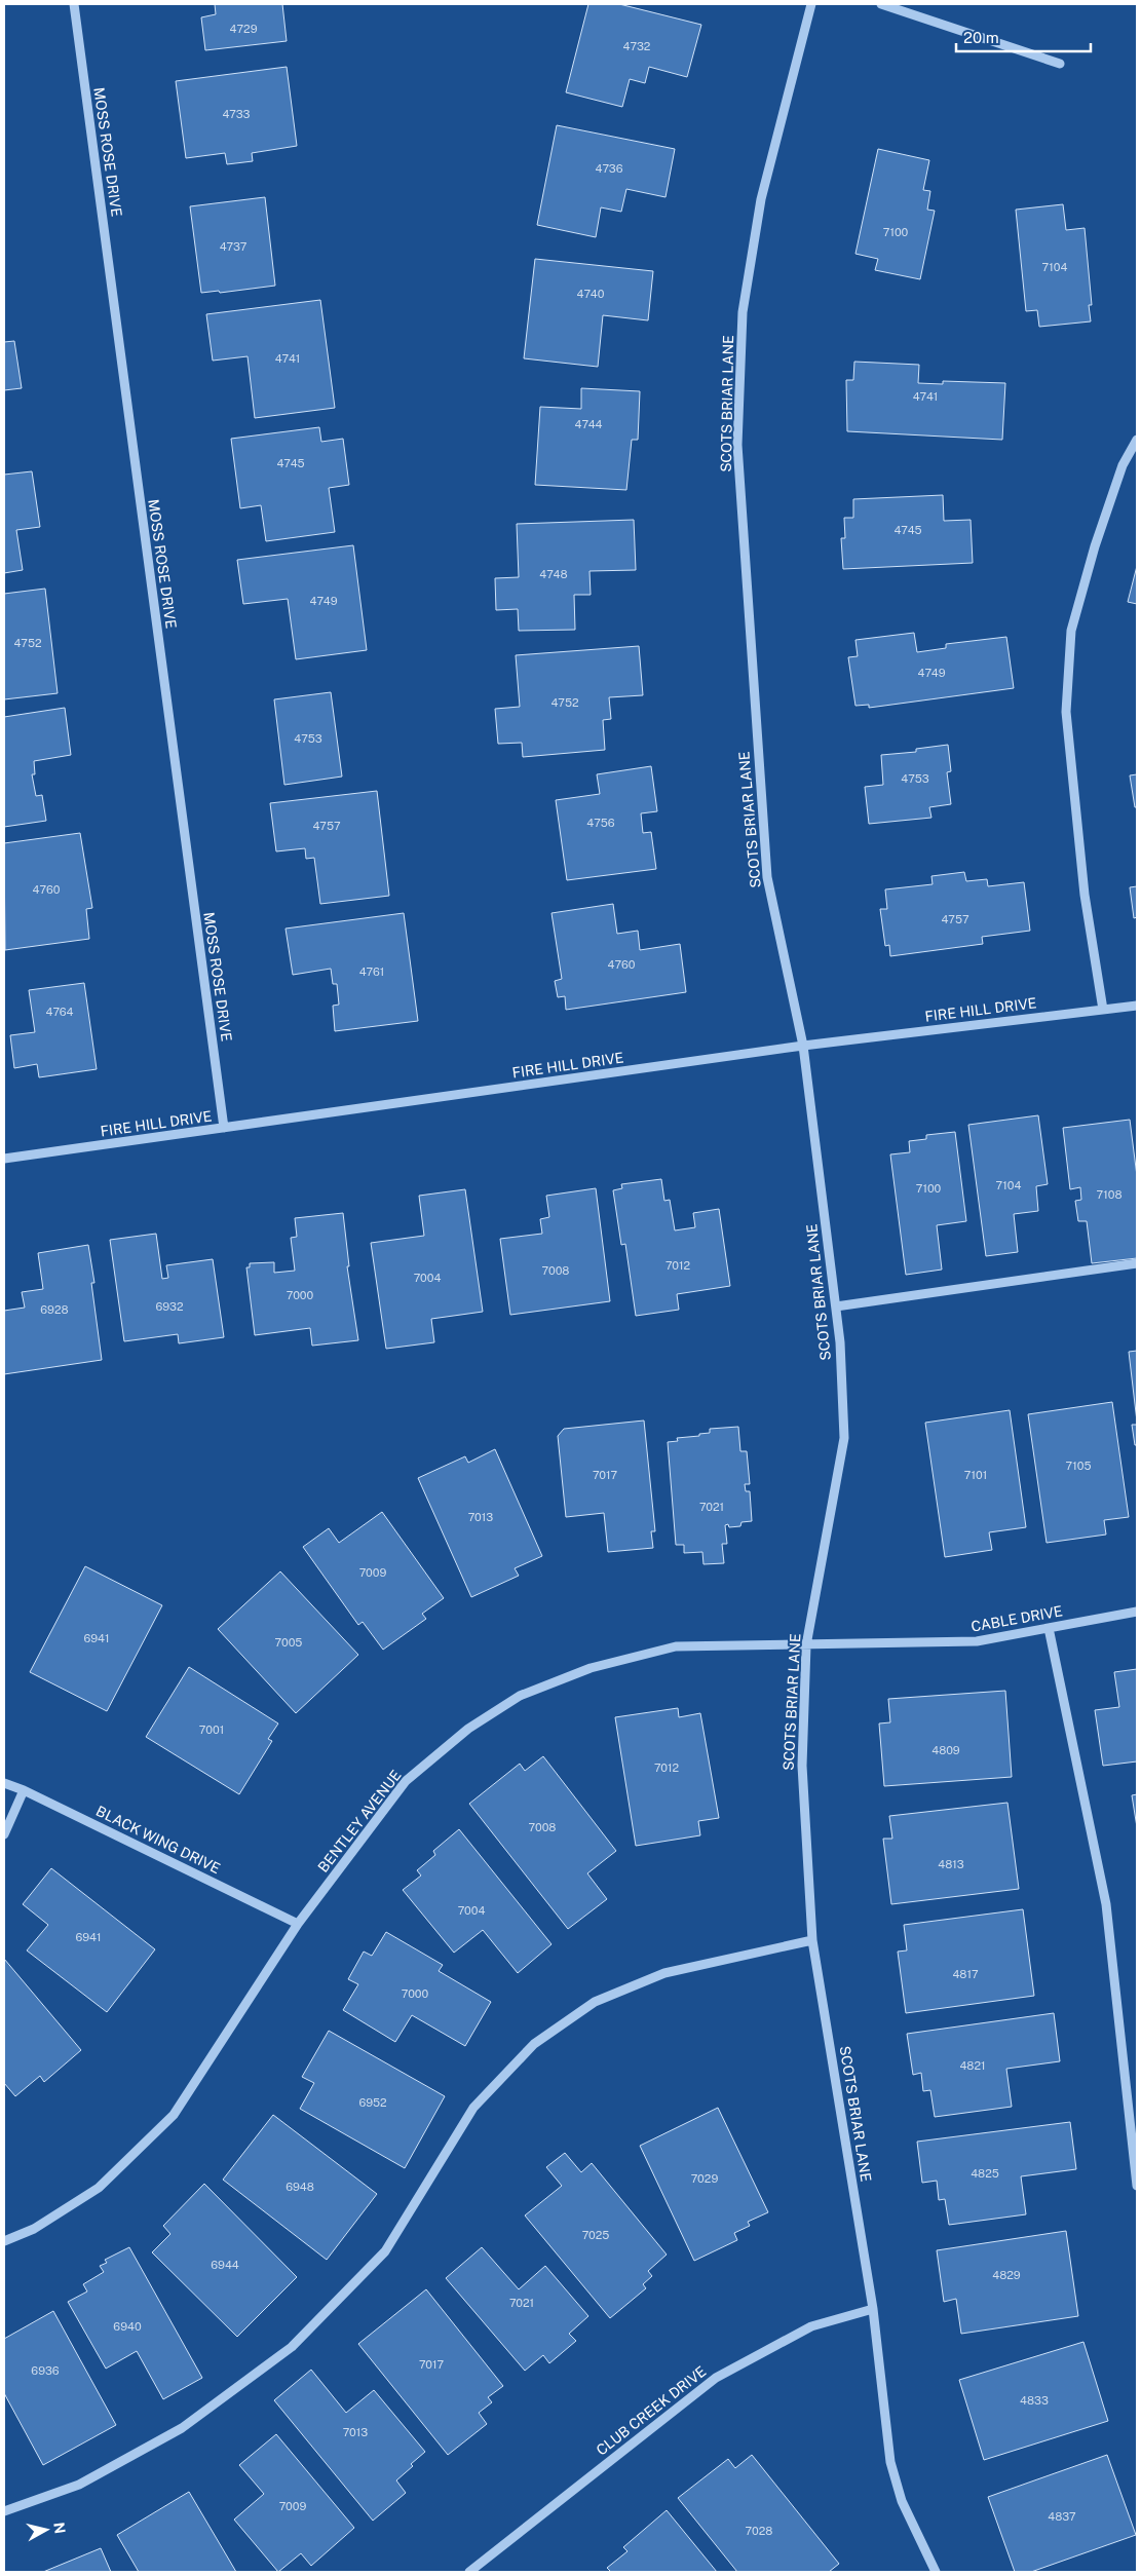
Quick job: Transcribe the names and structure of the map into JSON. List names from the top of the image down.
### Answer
{
  "streets": {
    "street": [
      "MOSS ROSE DRIVE",
      "SCOTS BRIAR LANE",
      "FIRE HILL DRIVE",
      "CABLE DRIVE",
      "BENTLEY AVENUE",
      "BLACK WING DRIVE",
      "CLUB CREEK DRIVE"
    ]
  },
  "crossings": [
    ["MOSS ROSE DRIVE", "FIRE HILL DRIVE"],
    ["SCOTS BRIAR LANE", "FIRE HILL DRIVE"],
    ["SCOTS BRIAR LANE", "BENTLEY AVENUE"],
    ["SCOTS BRIAR LANE", "CLUB CREEK DRIVE"],
    ["CABLE DRIVE", "BENTLEY AVENUE"],
    ["BENTLEY AVENUE", "BLACK WING DRIVE"]
  ],
  "house_numbers": [
    "4729",
    "4732",
    "4733",
    "4736",
    "7100",
    "4737",
    "7104",
    "4740",
    "4741",
    "4741",
    "4744",
    "4745",
    "4745",
    "4748",
    "4749",
    "4752",
    "4749",
    "4752",
    "4753",
    "4753",
    "4756",
    "4757",
    "4760",
    "4757",
    "4760",
    "4761",
    "4764",
    "7104",
    "7100",
    "7108",
    "7012",
    "7008",
    "7004",
    "7000",
    "6932",
    "6928",
    "7105",
    "7017",
    "7101",
    "7021",
    "7013",
    "7009",
    "6941",
    "7005",
    "7001",
    "4809",
    "7012",
    "7008",
    "4813",
    "7004",
    "6941",
    "4817",
    "7000",
    "4821",
    "6952",
    "4825",
    "7029",
    "6948",
    "7025",
    "6944",
    "4829",
    "7021",
    "6940",
    "7017",
    "6936",
    "4833",
    "7013",
    "7009",
    "4837",
    "7028"
  ],
  "scale_bar": "20 m",
  "north": "right"
}
